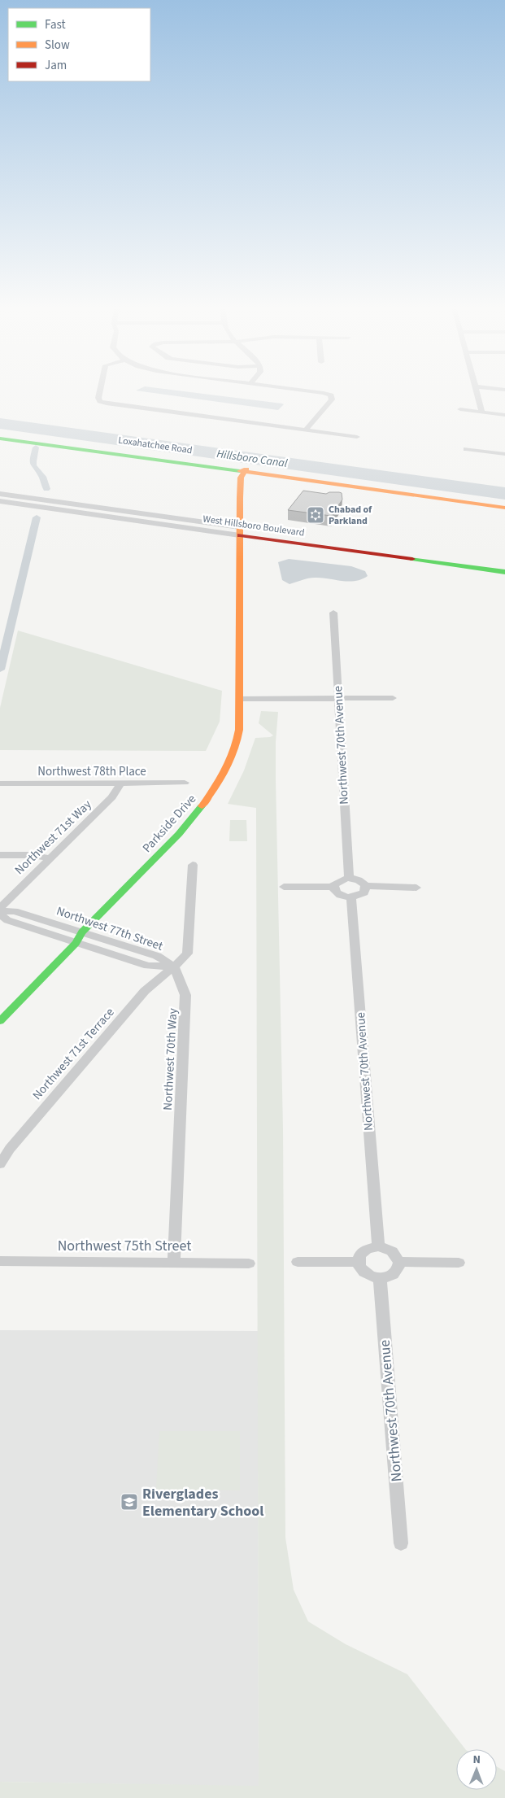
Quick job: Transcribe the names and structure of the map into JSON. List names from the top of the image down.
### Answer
{
  "streets": {
    "street": [
      "Loxahatchee Road",
      "West Hillsboro Boulevard",
      "Northwest 70th Avenue",
      "Northwest 78th Place",
      "Parkside Drive",
      "Northwest 71st Way",
      "Northwest 77th Street",
      "Northwest 71st Terrace",
      "Northwest 70th Way",
      "Northwest 75th Street"
    ]
  },
  "crossings": [
    ["Loxahatchee Road", "Parkside Drive"],
    ["West Hillsboro Boulevard", "Parkside Drive"],
    ["Northwest 78th Place", "Northwest 71st Way"],
    ["Parkside Drive", "Northwest 77th Street"],
    ["Northwest 77th Street", "Northwest 71st Terrace"],
    ["Northwest 77th Street", "Northwest 70th Way"],
    ["Northwest 71st Terrace", "Northwest 70th Way"],
    ["Northwest 70th Way", "Northwest 75th Street"]
  ],
  "water": ["Hillsboro Canal"],
  "places": {
    "synagogue": ["Chabad of Parkland"],
    "school or university": ["Riverglades Elementary School"]
  },
  "legend": ["Fast", "Slow", "Jam"],
  "north": "top"
}
